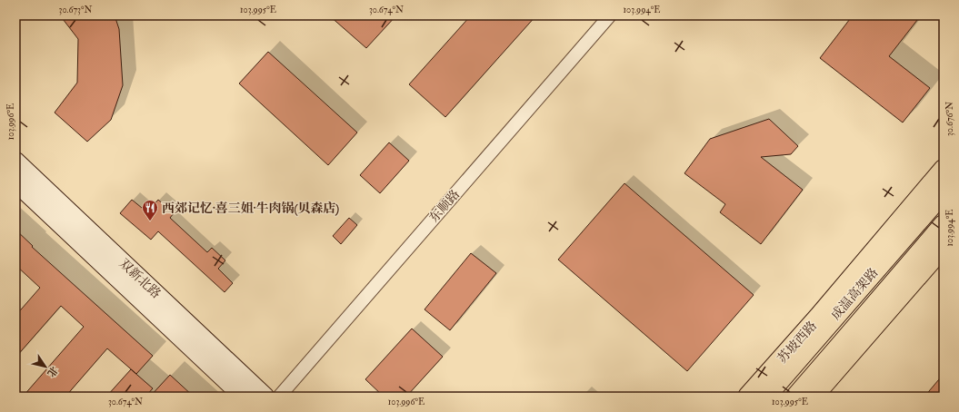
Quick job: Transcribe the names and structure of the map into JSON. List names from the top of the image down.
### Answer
{
  "streets": {
    "main road": ["成温高架路", "苏坡西路"],
    "street": ["东顺路", "双新北路"]
  },
  "places": {
    "restaurant": ["西郊记忆·喜三姐·牛肉锅(贝森店)"]
  },
  "north": "bottom right",
  "coordinates": [
    "30.673°N",
    "103.995°E",
    "30.674°N",
    "103.994°E",
    "30.676°N",
    "103.996°E"
  ]
}
